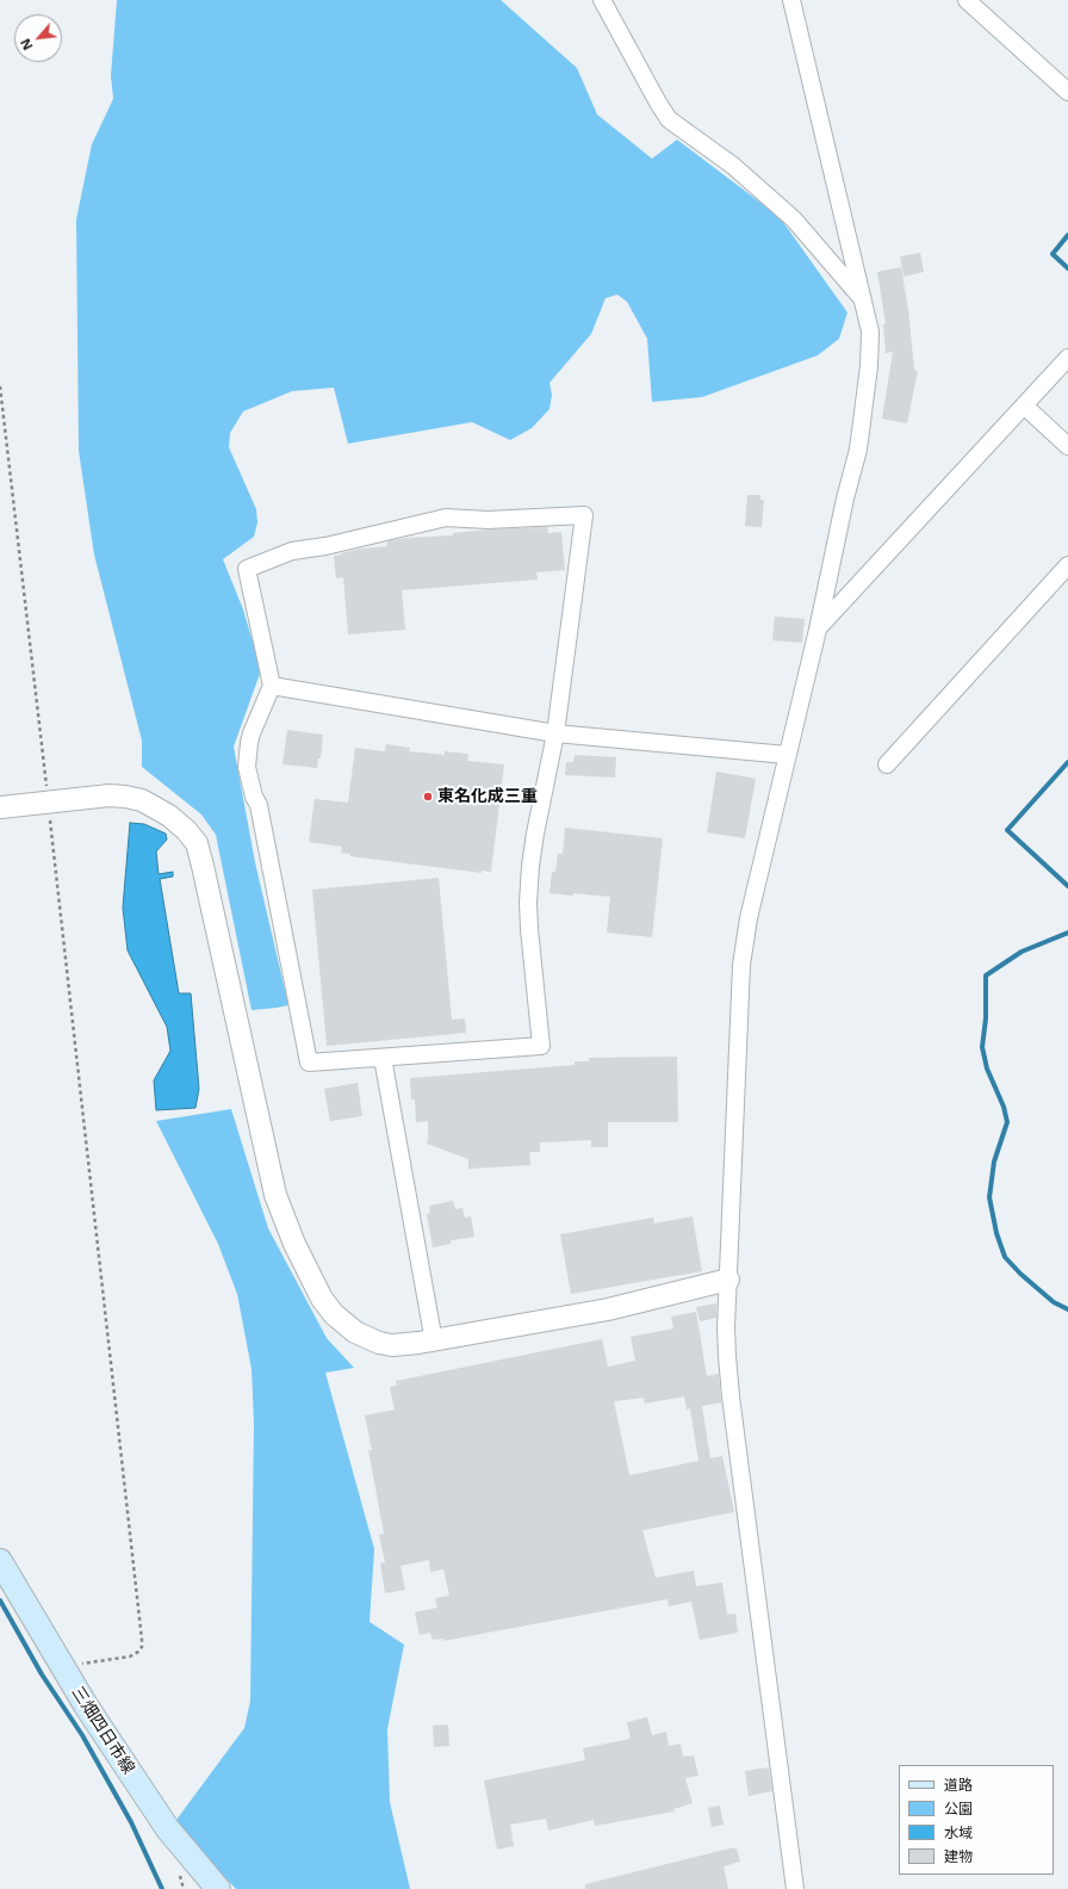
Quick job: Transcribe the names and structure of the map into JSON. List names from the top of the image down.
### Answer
{
  "streets": {
    "main road": ["三畑四日市線"]
  },
  "places": ["東名化成三重"],
  "legend": [
    "道路",
    "公園",
    "水域",
    "建物"
  ],
  "north": "bottom left"
}
